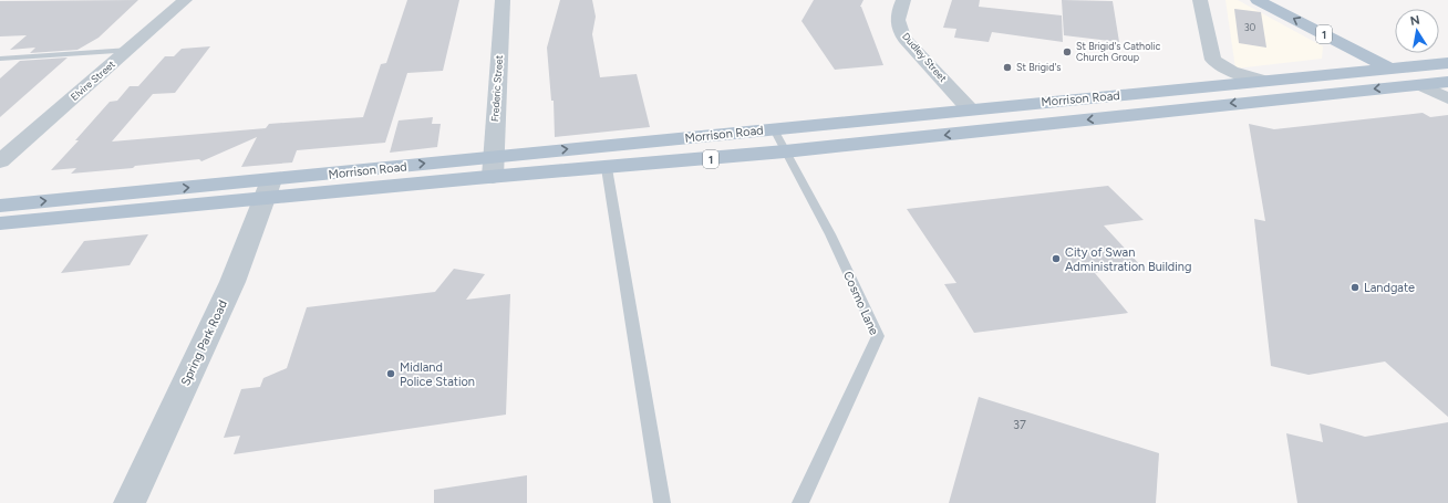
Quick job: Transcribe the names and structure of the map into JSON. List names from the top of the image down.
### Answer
{
  "streets": {
    "main road": ["1", "Morrison Road"],
    "street": [
      "Dudley Street",
      "Elvire Street",
      "Frederic Street",
      "Spring Park Road"
    ],
    "lane": ["Cosmo Lane"]
  },
  "crossings": [
    ["1", "Morrison Road"],
    ["Dudley Street", "Morrison Road"],
    ["Frederic Street", "Morrison Road"],
    ["Morrison Road", "Cosmo Lane"],
    ["Morrison Road", "Spring Park Road"]
  ],
  "places": [
    "St Brigid's Catholic Church Group",
    "St Brigid's",
    "City of Swan Administration Building",
    "Landgate",
    "Midland Police Station"
  ],
  "house_numbers": ["30", "37"],
  "north": "top"
}
